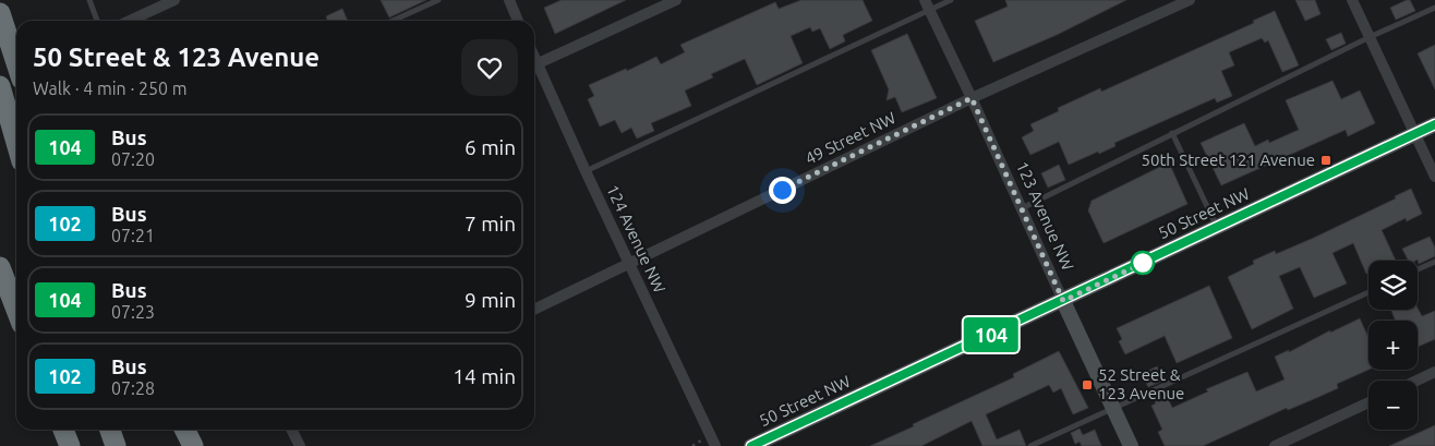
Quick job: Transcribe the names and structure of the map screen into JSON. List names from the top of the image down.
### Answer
{
  "streets": {
    "main road": ["50 Street NW", "123 Avenue NW"],
    "street": ["49 Street NW", "124 Avenue NW"]
  },
  "crossings": [
    ["49 Street NW", "123 Avenue NW"],
    ["49 Street NW", "124 Avenue NW"],
    ["50 Street NW", "123 Avenue NW"]
  ],
  "places": {
    "transit": ["50th Street 121 Avenue", "52 Street & 123 Avenue"]
  },
  "lines": ["bus line 104"],
  "page": {
    "on_map": "104",
    "heading": ["50 Street & 123 Avenue", "Walk · 4 min · 250 m"],
    "list": [
      {
        "mark": "104",
        "name": "Bus",
        "note": "07:20",
        "value": "6 min"
      },
      {
        "mark": "102",
        "name": "Bus",
        "note": "07:21",
        "value": "7 min"
      },
      {
        "mark": "104",
        "name": "Bus",
        "note": "07:23",
        "value": "9 min"
      },
      {
        "mark": "102",
        "name": "Bus",
        "note": "07:28",
        "value": "14 min"
      }
    ],
    "map_buttons": ["+", "−"]
  }
}
